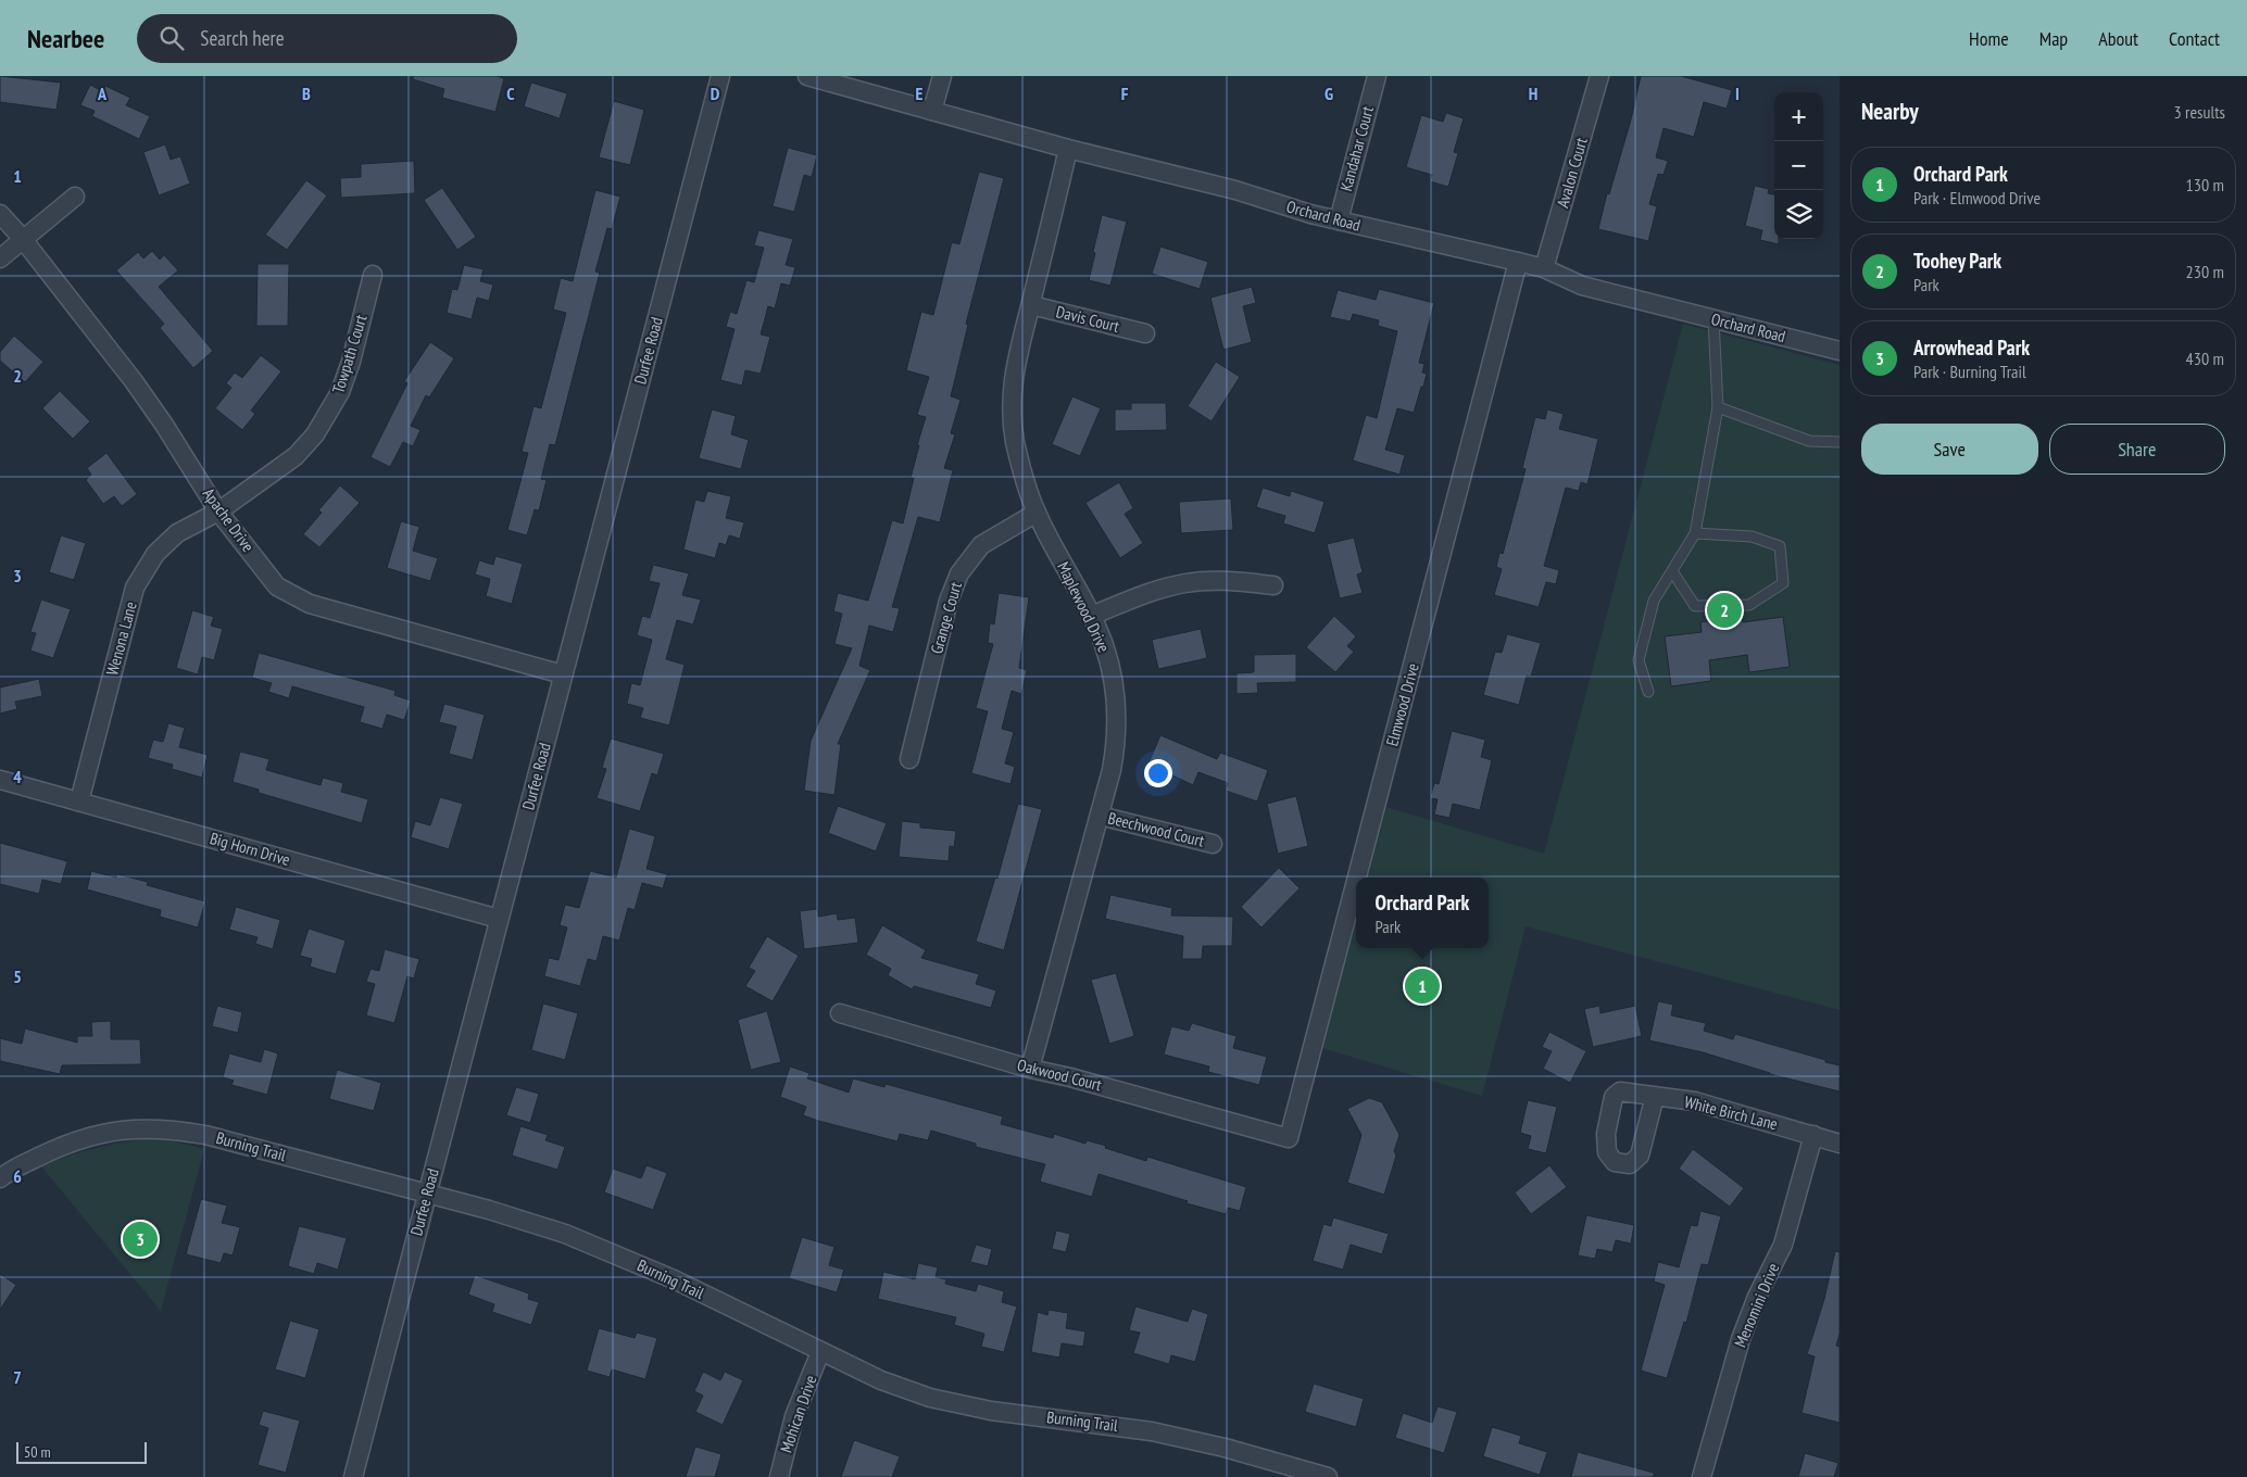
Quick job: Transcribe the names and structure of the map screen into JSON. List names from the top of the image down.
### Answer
{
  "streets": {
    "street": [
      "Kandahar Court",
      "Avalon Court",
      "Orchard Road",
      "Davis Court",
      "Durfee Road",
      "Towpath Court",
      "Apache Drive",
      "Maplewood Drive",
      "Grange Court",
      "Wenona Lane",
      "Elmwood Drive",
      "Beechwood Court",
      "Big Horn Drive",
      "Oakwood Court",
      "White Birch Lane",
      "Burning Trail",
      "Menomini Drive",
      "Mohican Drive"
    ]
  },
  "crossings": [
    ["Kandahar Court", "Orchard Road"],
    ["Avalon Court", "Orchard Road"],
    ["Orchard Road", "Maplewood Drive"],
    ["Orchard Road", "Elmwood Drive"],
    ["Davis Court", "Maplewood Drive"],
    ["Durfee Road", "Apache Drive"],
    ["Durfee Road", "Big Horn Drive"],
    ["Durfee Road", "Burning Trail"],
    ["Towpath Court", "Apache Drive"],
    ["Towpath Court", "Wenona Lane"],
    ["Apache Drive", "Wenona Lane"],
    ["Maplewood Drive", "Grange Court"],
    ["Maplewood Drive", "Beechwood Court"],
    ["Maplewood Drive", "Oakwood Court"],
    ["Wenona Lane", "Big Horn Drive"],
    ["Elmwood Drive", "Oakwood Court"],
    ["White Birch Lane", "Menomini Drive"],
    ["Burning Trail", "Mohican Drive"]
  ],
  "scale_bar": "50 m",
  "page": {
    "header": "Nearbee",
    "search": "Search here",
    "nav": [
      "Home",
      "Map",
      "About",
      "Contact"
    ],
    "heading": ["Nearby", "3 results"],
    "map_buttons": ["+", "−"],
    "list": [
      {
        "mark": "1",
        "name": "Orchard Park",
        "note": "Park · Elmwood Drive",
        "value": "130 m"
      },
      {
        "mark": "2",
        "name": "Toohey Park",
        "note": "Park",
        "value": "230 m"
      },
      {
        "mark": "3",
        "name": "Arrowhead Park",
        "note": "Park · Burning Trail",
        "value": "430 m"
      }
    ],
    "buttons": ["Save", "Share"],
    "pins": ["2", "1", "3"],
    "popup": ["Orchard Park", "Park"],
    "scale": "50 m"
  },
  "grid": {
    "columns": [
      "A",
      "B",
      "C",
      "D",
      "E",
      "F",
      "G",
      "H",
      "I"
    ],
    "rows": [
      "1",
      "2",
      "3",
      "4",
      "5",
      "6",
      "7"
    ]
  }
}
